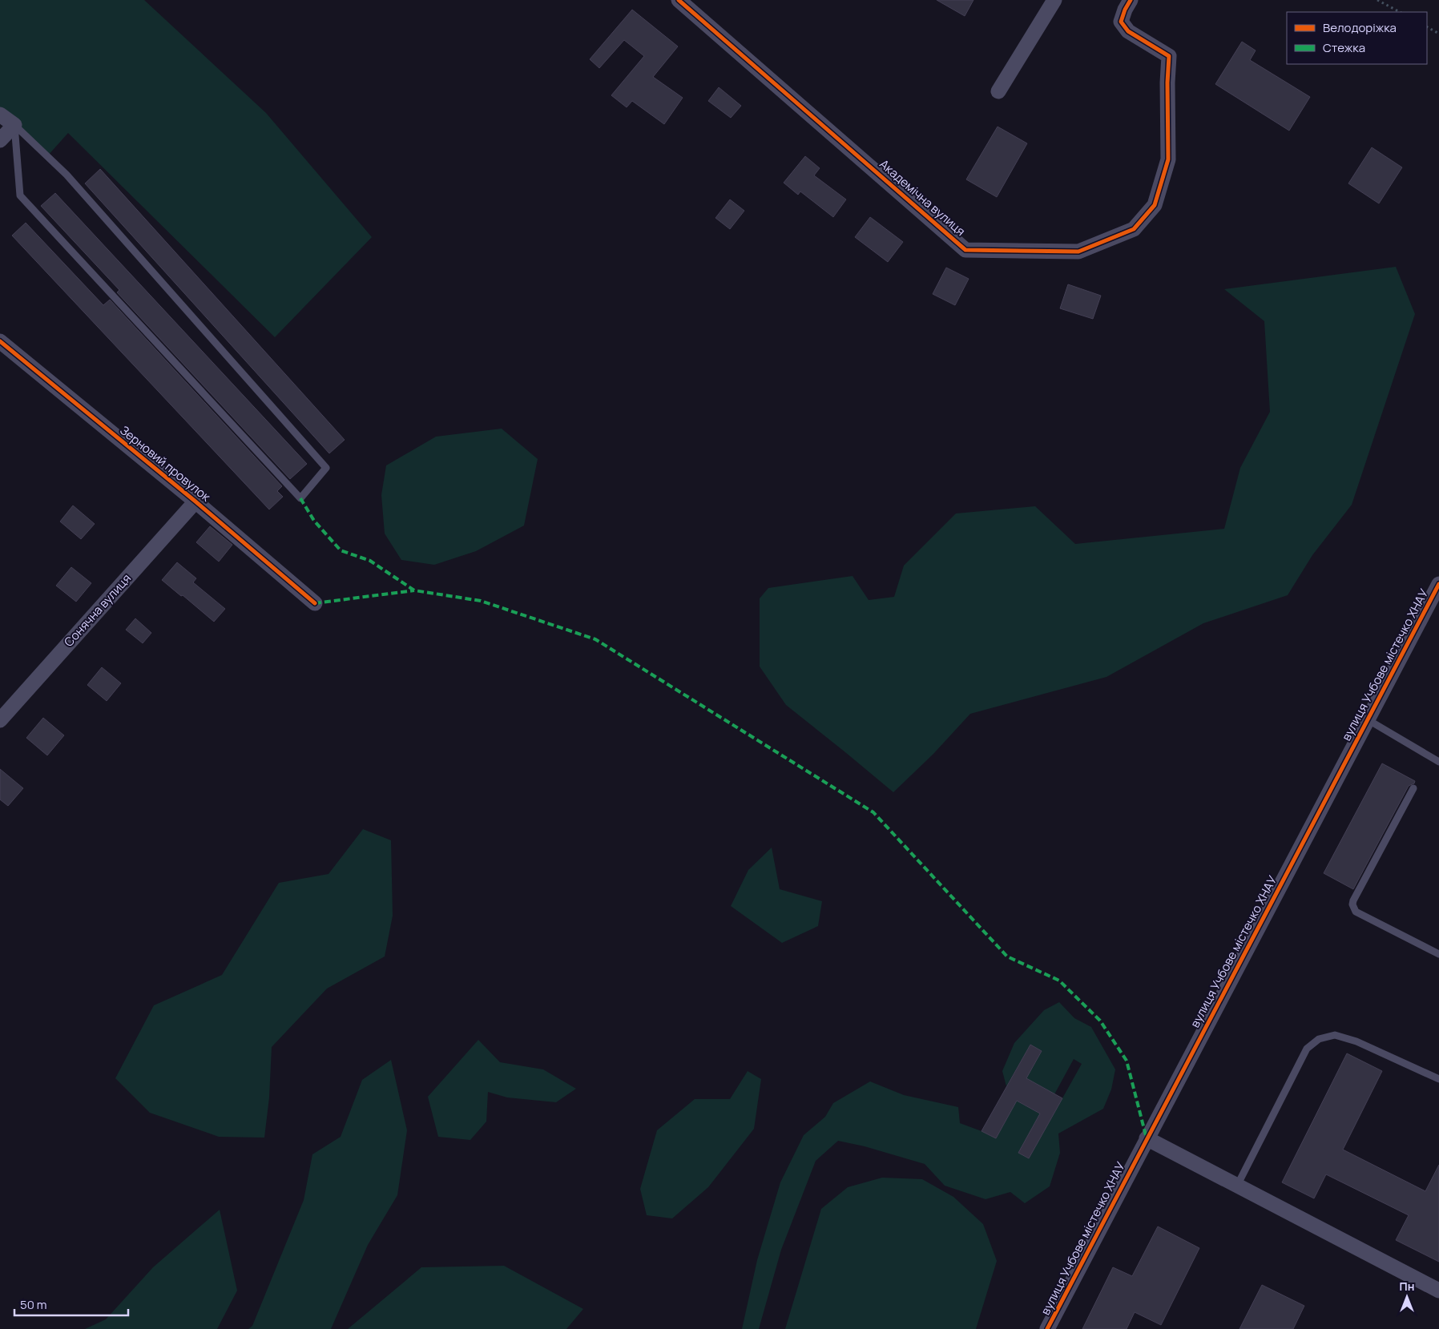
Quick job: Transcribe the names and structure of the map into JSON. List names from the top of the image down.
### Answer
{
  "streets": {
    "street": [
      "Академічна вулиця",
      "Зерновий провулок",
      "Сонячна вулиця",
      "вулиця Учбове містечко ХНАУ"
    ]
  },
  "crossings": [
    ["Зерновий провулок", "Сонячна вулиця"]
  ],
  "legend": ["Велодоріжка", "Стежка"],
  "scale_bar": "50 m",
  "north": "top"
}
